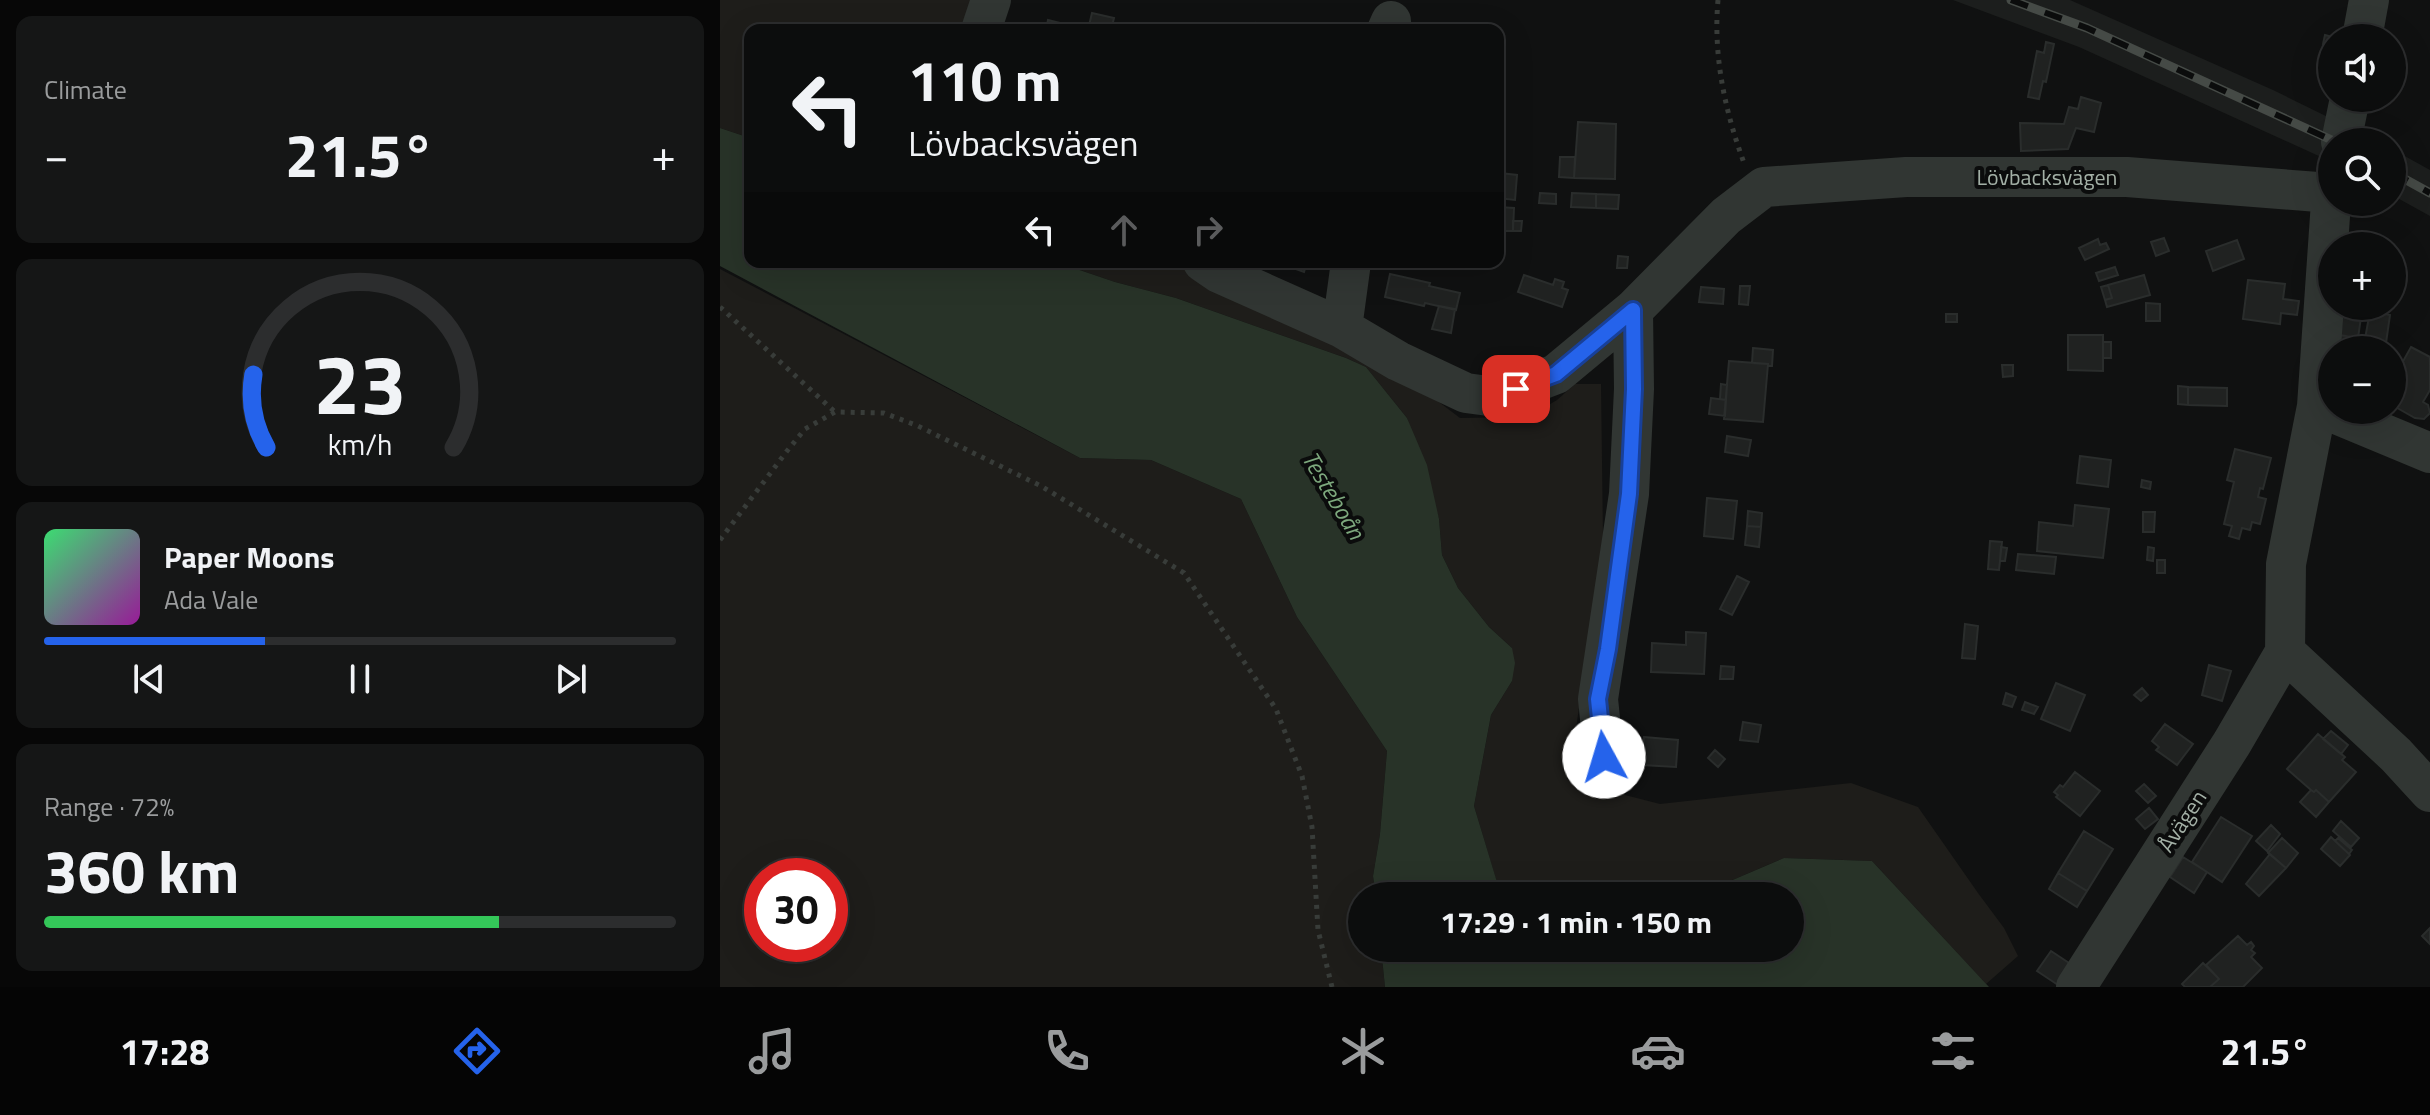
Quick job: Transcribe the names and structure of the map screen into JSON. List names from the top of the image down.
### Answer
{
  "streets": {
    "street": ["Lövbacksvägen", "Åvägen"]
  },
  "water": ["Testeboån"],
  "page": {
    "tile": [
      "Climate",
      ["Range · 72%", "360 km"]
    ],
    "map_buttons": ["+", "−"],
    "turn": ["110 m", "Lövbacksvägen"],
    "heat": ["−", "21.5°", "+"],
    "song": ["Paper Moons", "Ada Vale"],
    "limit": "30",
    "trip": "17:29 · 1 min · 150 m",
    "tabs": ["17:28", "21.5°"],
    "gauge": ["23", "km/h"]
  }
}
